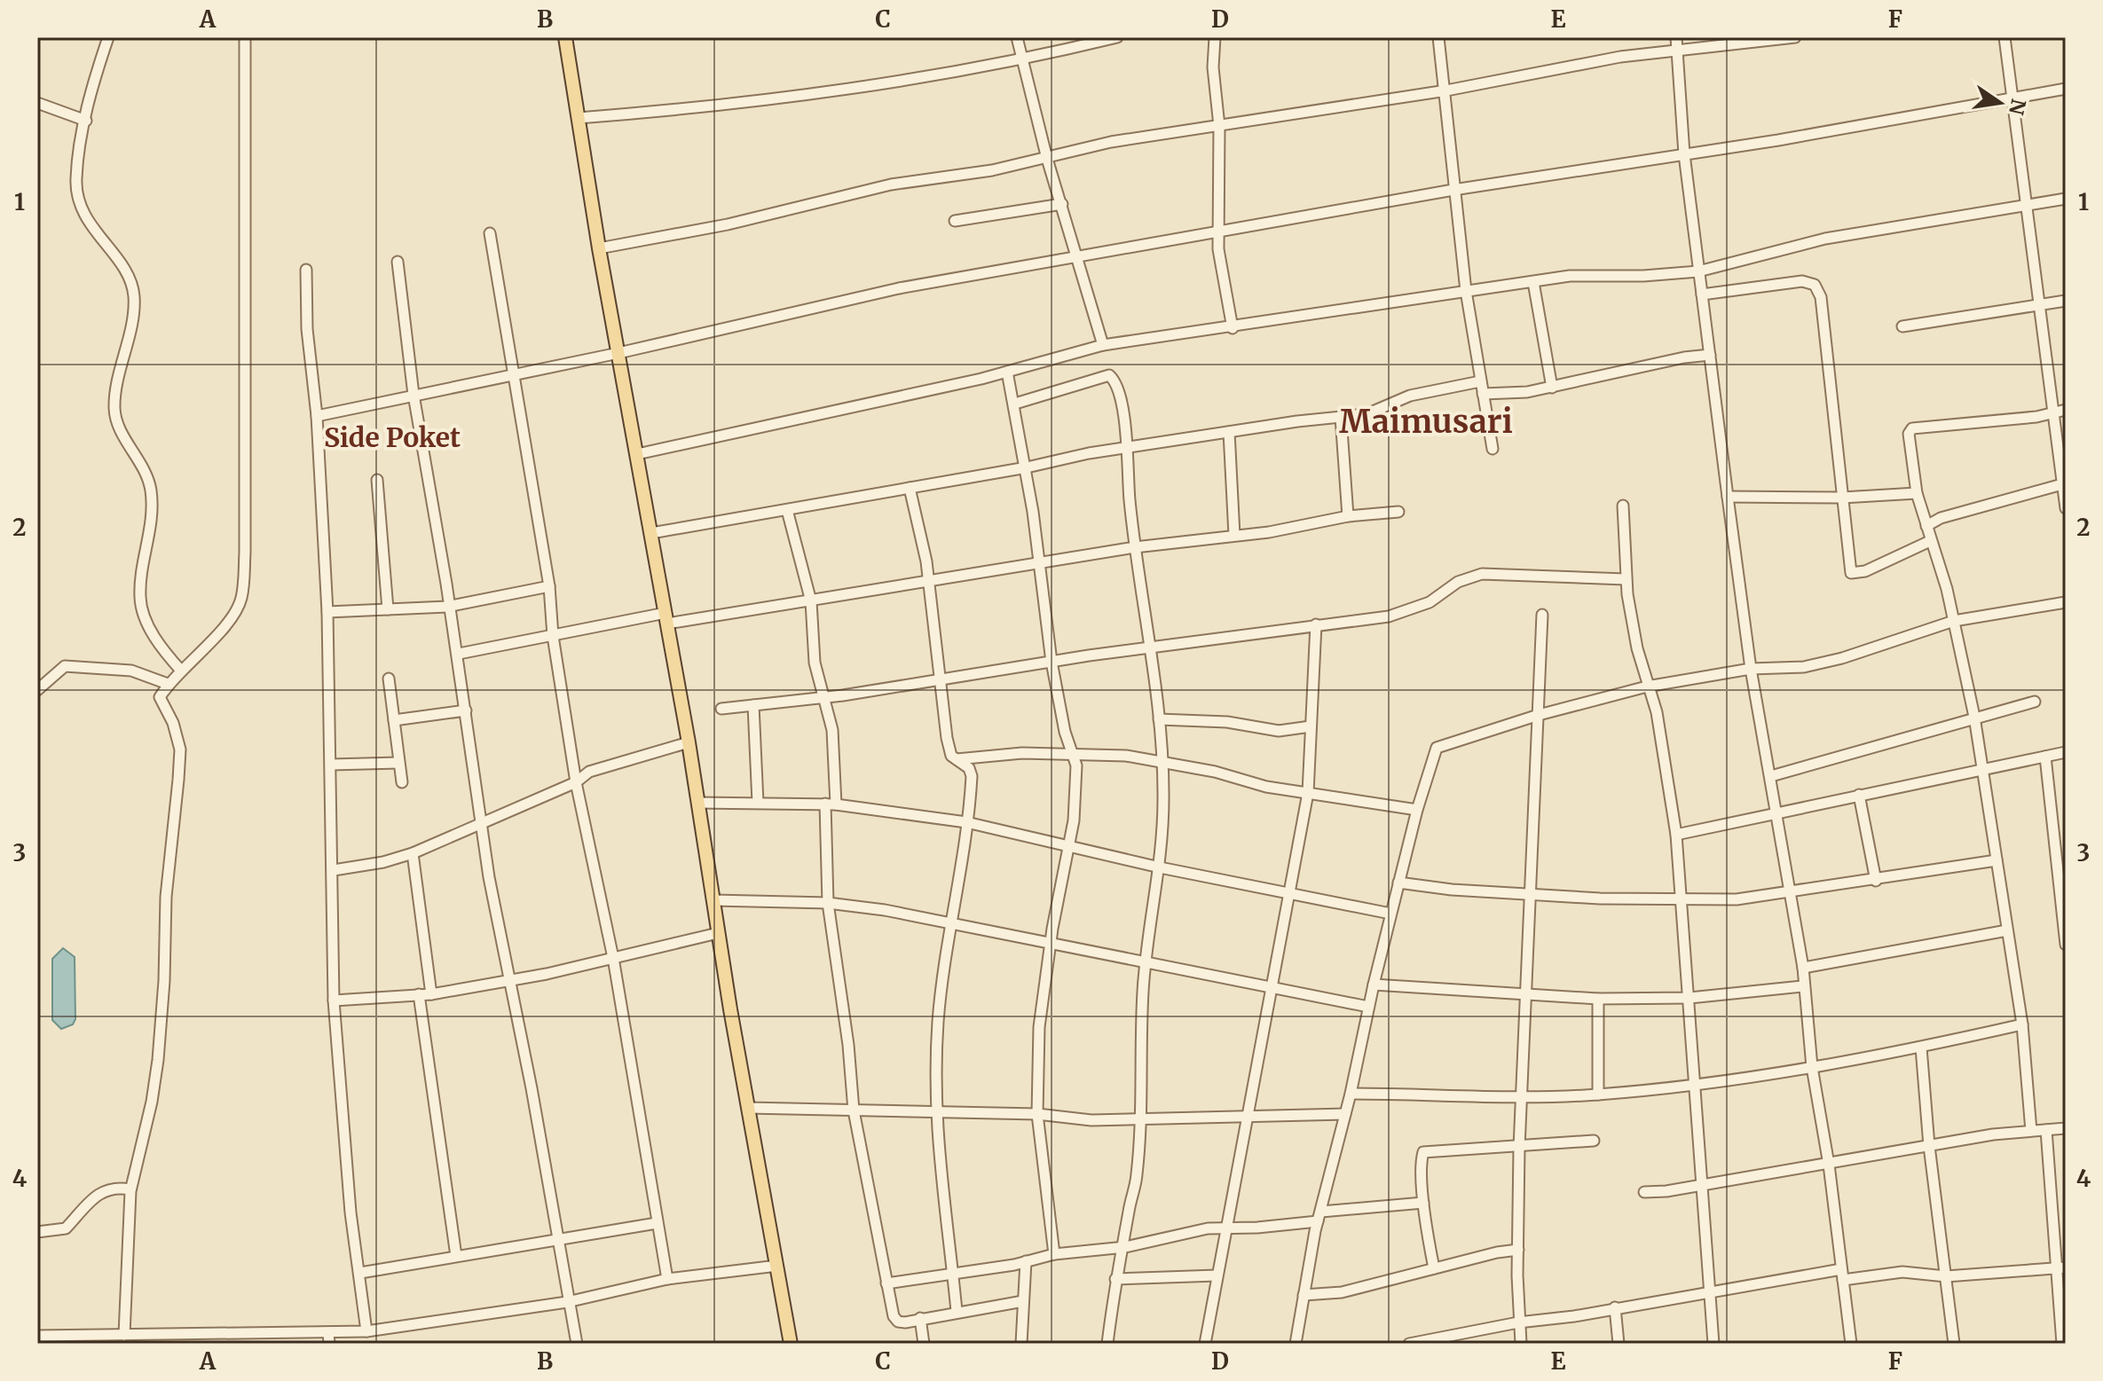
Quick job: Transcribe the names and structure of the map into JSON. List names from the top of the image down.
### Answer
{
  "districts": ["Maimusari", "Side Poket"],
  "north": "right",
  "grid": {
    "columns": [
      "A",
      "B",
      "C",
      "D",
      "E",
      "F"
    ],
    "rows": [
      "1",
      "2",
      "3",
      "4"
    ]
  }
}
